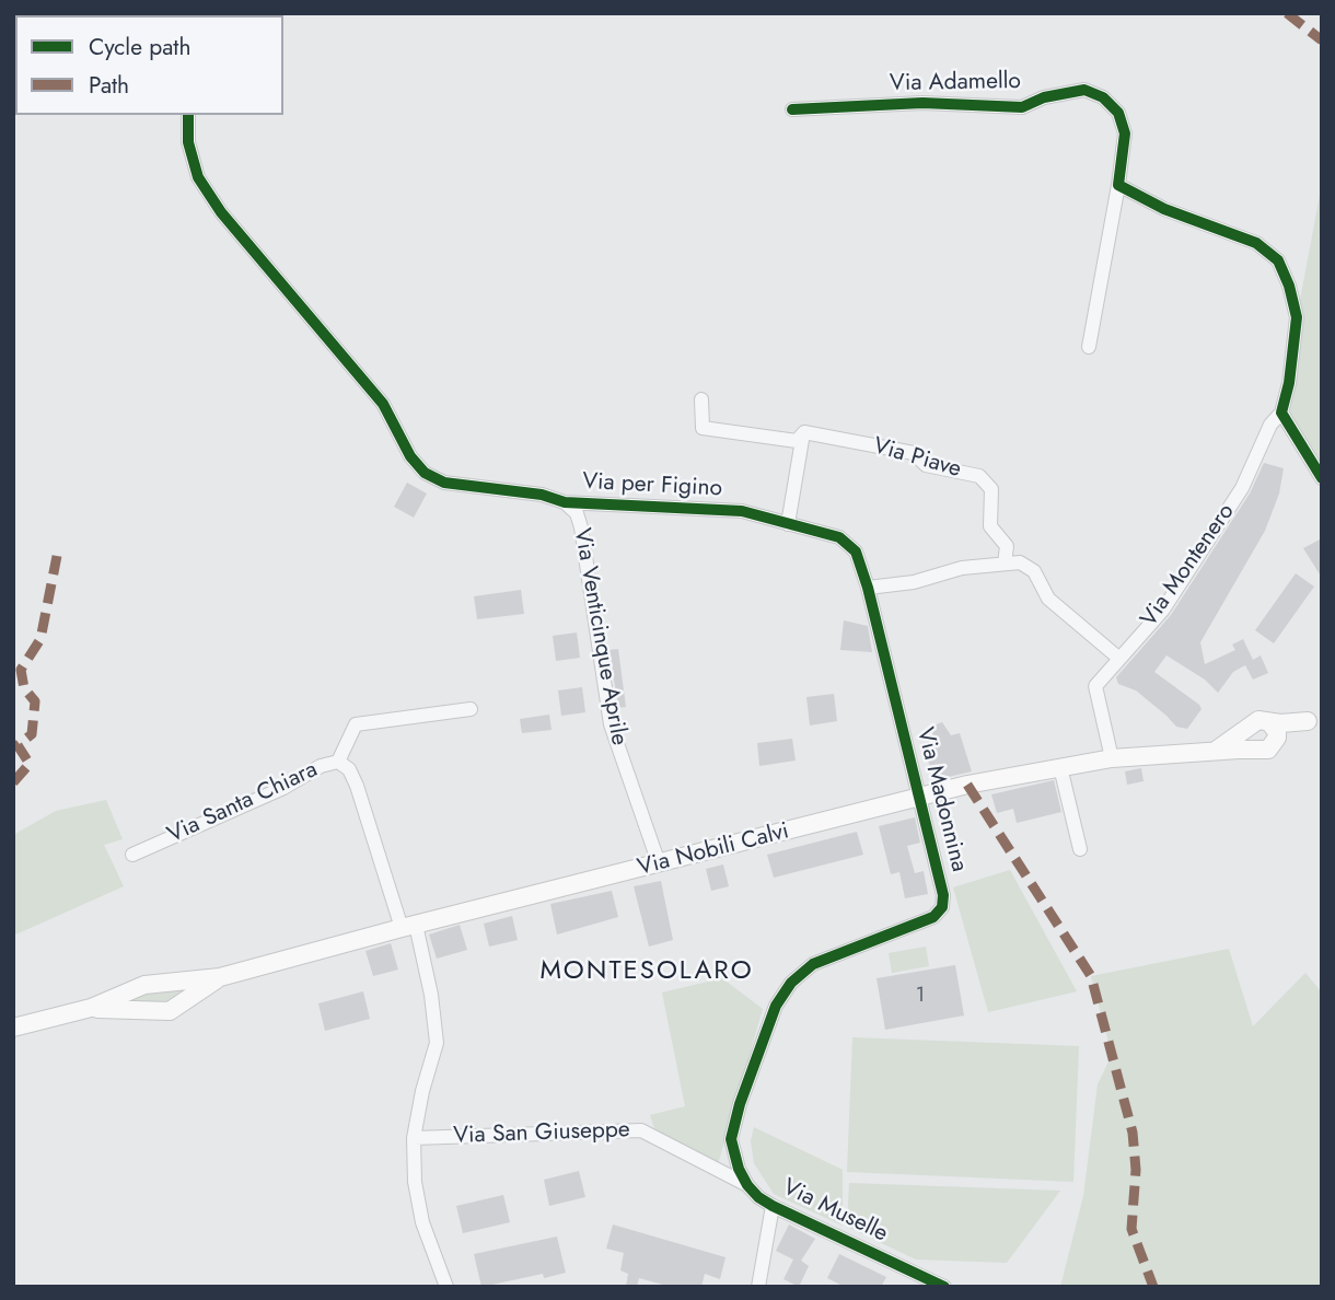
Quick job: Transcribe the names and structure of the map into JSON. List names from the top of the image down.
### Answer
{
  "streets": {
    "main road": ["Via Nobili Calvi"],
    "street": [
      "Via Adamello",
      "Via Piave",
      "Via per Figino",
      "Via Montenero",
      "Via Venticinque Aprile",
      "Via Madonnina",
      "Via Santa Chiara",
      "Via San Giuseppe",
      "Via Muselle"
    ]
  },
  "crossings": [
    ["Via Adamello", "Via Montenero"],
    ["Via per Figino", "Via Venticinque Aprile"],
    ["Via per Figino", "Via Madonnina"],
    ["Via Montenero", "Via Nobili Calvi"],
    ["Via Venticinque Aprile", "Via Nobili Calvi"],
    ["Via Madonnina", "Via Nobili Calvi"],
    ["Via Madonnina", "Via Muselle"],
    ["Via San Giuseppe", "Via Muselle"]
  ],
  "districts": ["MONTESOLARO"],
  "house_numbers": ["1"],
  "legend": ["Cycle path", "Path"]
}
